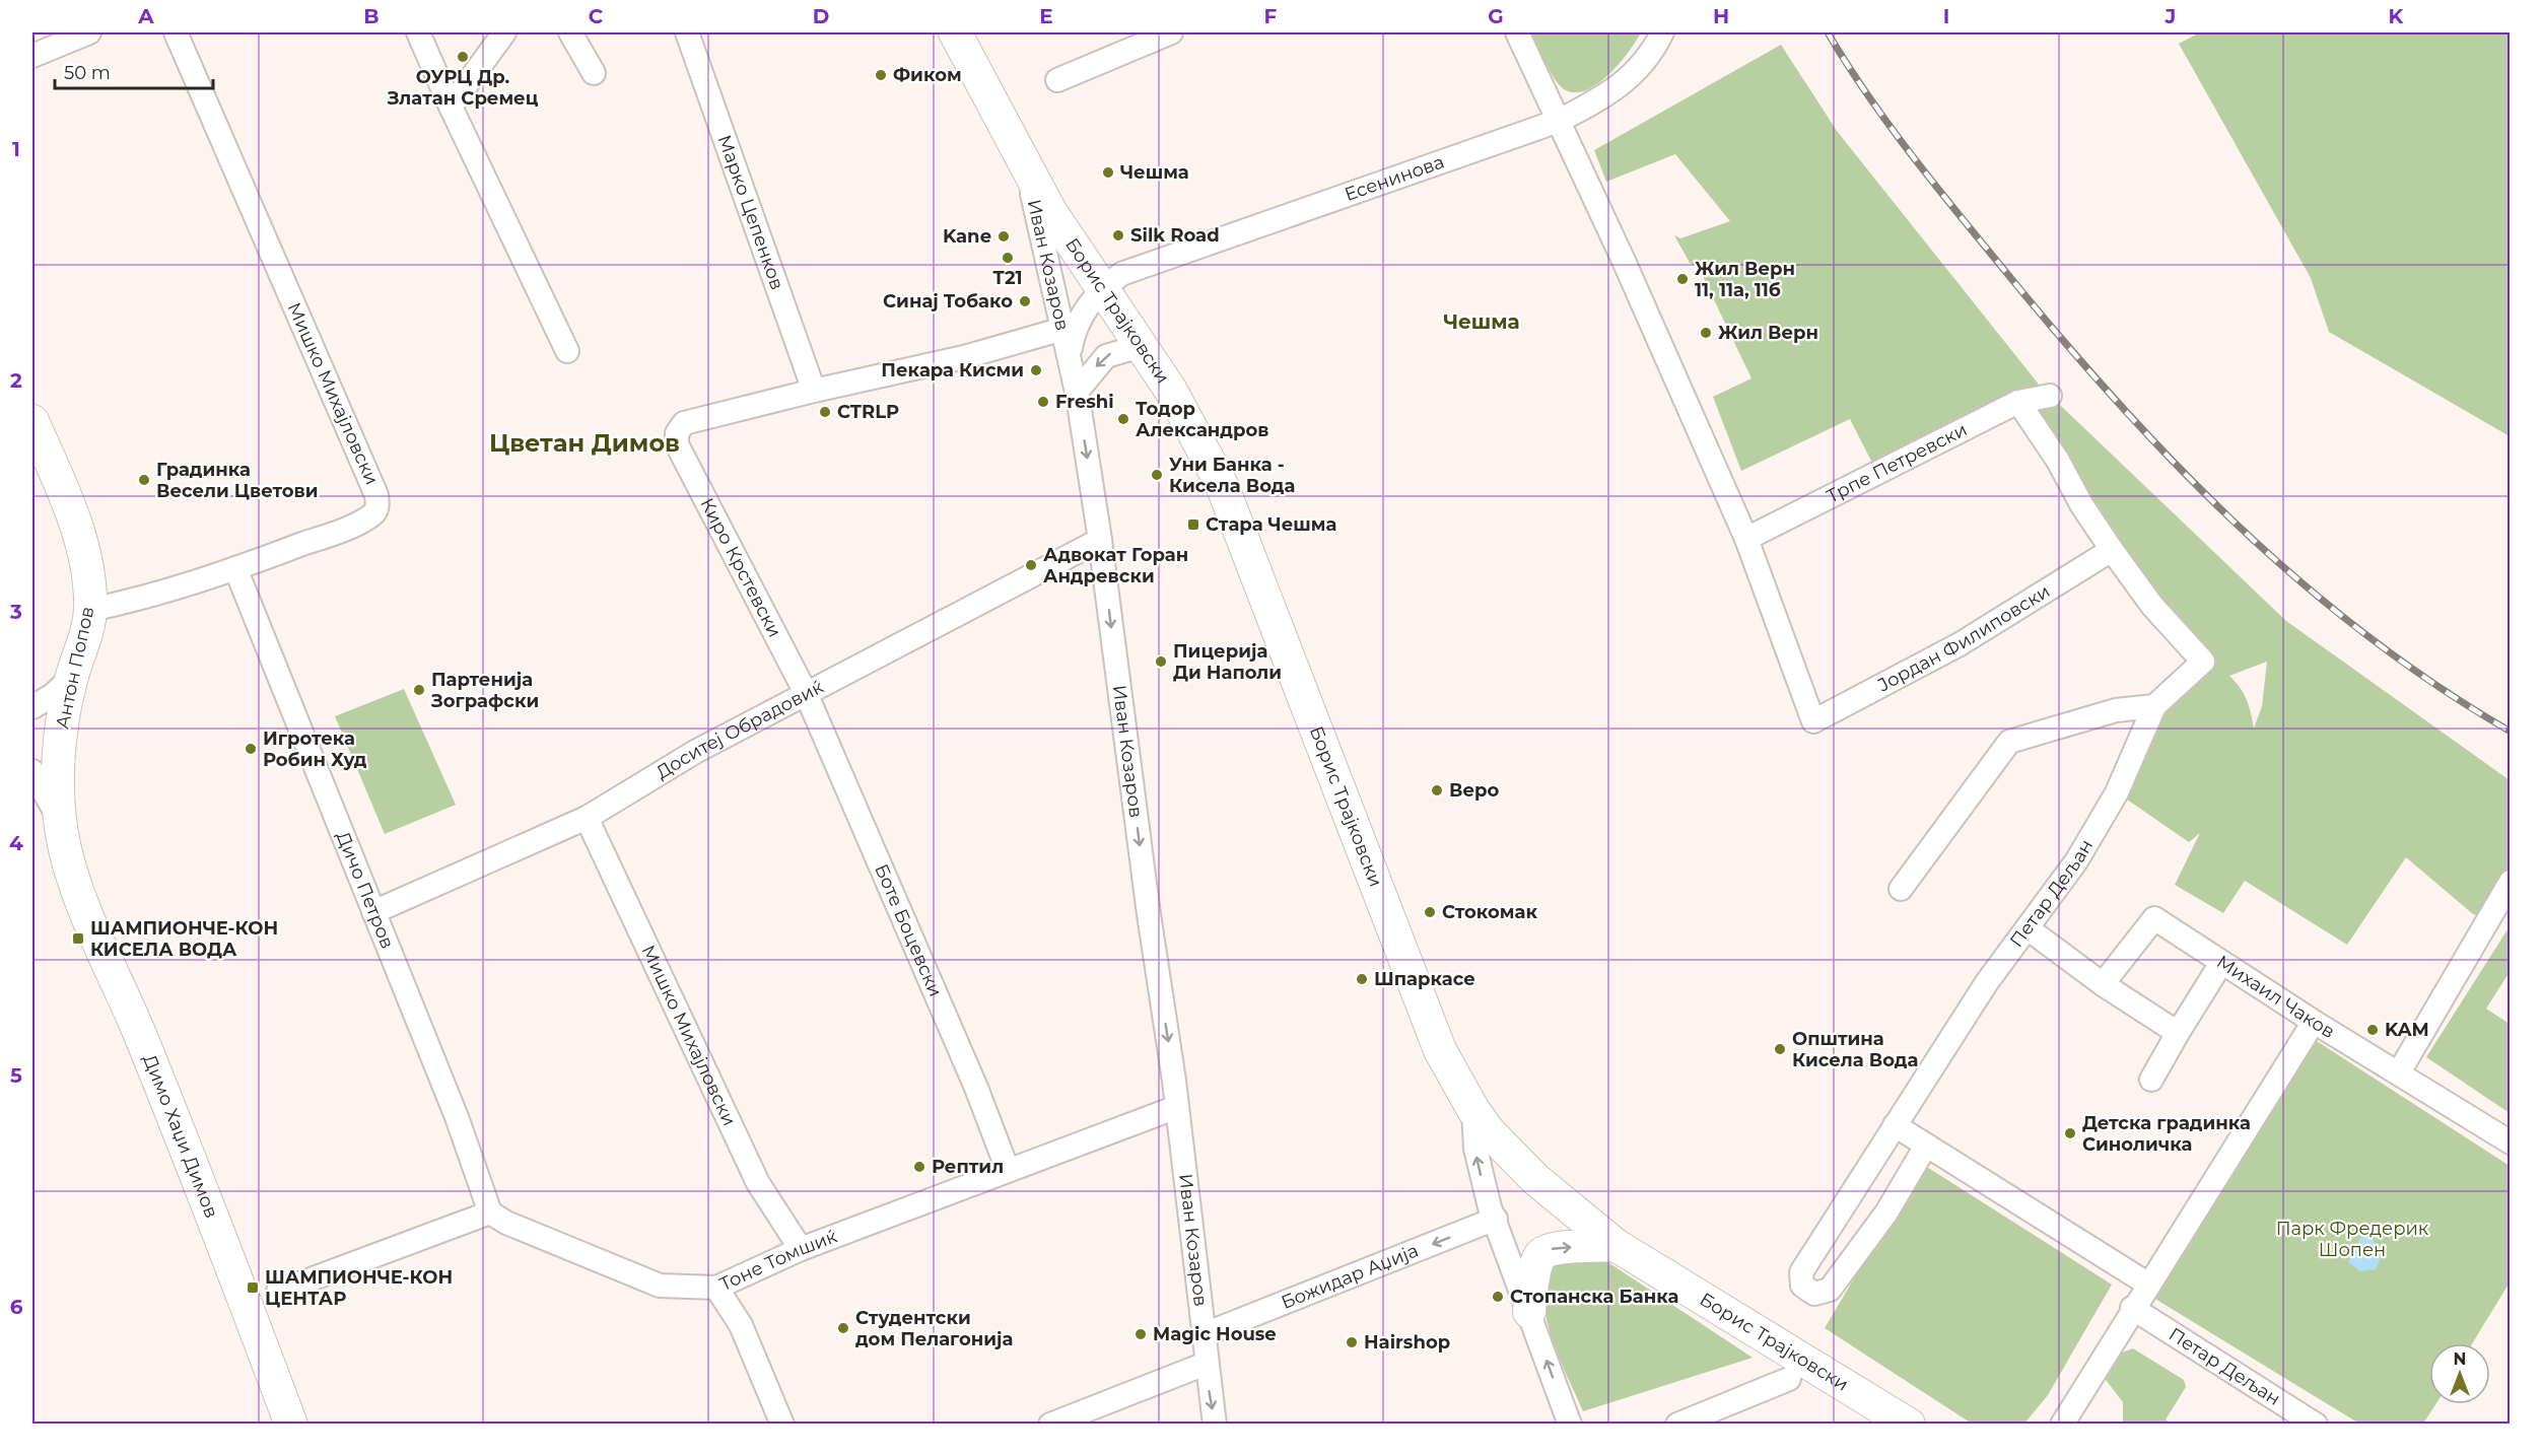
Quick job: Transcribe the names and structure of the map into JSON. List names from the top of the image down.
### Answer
{
  "streets": {
    "street": [
      "Есенинова",
      "Марко Цепенков",
      "Иван Козаров",
      "Борис Трајковски",
      "Мишко Михајловски",
      "Трпе Петревски",
      "Киро Крстевски",
      "Јордан Филиповски",
      "Антон Попов",
      "Доситеј Обрадовиќ",
      "Дичо Петров",
      "Петар Дељан",
      "Боте Боцевски",
      "Михаил Чаков",
      "Димо Хаџи Димов",
      "Тоне Томшиќ",
      "Божидар Аџија"
    ]
  },
  "crossings": [
    ["Есенинова", "Иван Козаров"],
    ["Есенинова", "Борис Трајковски"],
    ["Марко Цепенков", "Киро Крстевски"],
    ["Иван Козаров", "Борис Трајковски"],
    ["Иван Козаров", "Доситеј Обрадовиќ"],
    ["Иван Козаров", "Тоне Томшиќ"],
    ["Иван Козаров", "Божидар Аџија"],
    ["Мишко Михајловски", "Антон Попов"],
    ["Мишко Михајловски", "Доситеј Обрадовиќ"],
    ["Мишко Михајловски", "Дичо Петров"],
    ["Мишко Михајловски", "Тоне Томшиќ"],
    ["Трпе Петревски", "Јордан Филиповски"],
    ["Киро Крстевски", "Доситеј Обрадовиќ"],
    ["Киро Крстевски", "Боте Боцевски"],
    ["Јордан Филиповски", "Петар Дељан"],
    ["Антон Попов", "Димо Хаџи Димов"],
    ["Доситеј Обрадовиќ", "Дичо Петров"],
    ["Доситеј Обрадовиќ", "Боте Боцевски"],
    ["Дичо Петров", "Тоне Томшиќ"],
    ["Боте Боцевски", "Тоне Томшиќ"]
  ],
  "one_way": ["Иван Козаров", "Божидар Аџија"],
  "districts": ["Чешма", "Цветан Димов"],
  "parks": ["Парк Фредерик Шопен"],
  "places": {
    "other": [
      "ОУРЦ Др. Златан Сремец",
      "Фиком",
      "Чешма",
      "Silk Road",
      "Kane",
      "T21",
      "Жил Верн 11, 11а, 11б",
      "Синај Тобако",
      "Жил Верн",
      "Пекара Кисми",
      "Freshi",
      "CTRLP",
      "Тодор Александров",
      "Уни Банка - Кисела Вода",
      "Градинка Весели Цветови",
      "Адвокат Горан Андревски",
      "Пицерија Ди Наполи",
      "Партенија Зографски",
      "Игротека Робин Худ",
      "Веро",
      "Стокомак",
      "Шпаркасе",
      "KAM",
      "Општина Кисела Вода",
      "Детска градинка Синоличка",
      "Рептил",
      "Стопанска Банка",
      "Студентски дом Пелагонија",
      "Magic House",
      "Hairshop"
    ],
    "transit": ["Стара Чешма", "ШАМПИОНЧЕ-КОН КИСЕЛА ВОДА", "ШАМПИОНЧЕ-КОН ЦЕНТАР"]
  },
  "scale_bar": "50 m",
  "north": "top",
  "grid": {
    "columns": [
      "A",
      "B",
      "C",
      "D",
      "E",
      "F",
      "G",
      "H",
      "I",
      "J",
      "K"
    ],
    "rows": [
      "1",
      "2",
      "3",
      "4",
      "5",
      "6"
    ]
  }
}
